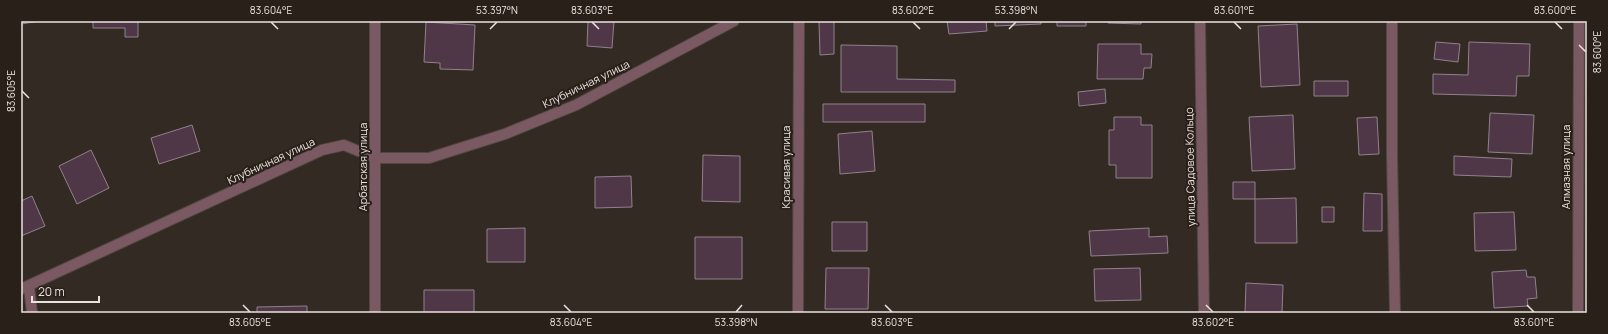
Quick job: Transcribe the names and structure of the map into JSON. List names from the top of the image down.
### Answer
{
  "streets": {
    "street": [
      "Клубничная улица",
      "Арбатская улица",
      "Красивая улица",
      "улица Садовое Кольцо",
      "Алмазная улица"
    ]
  },
  "crossings": [
    ["Клубничная улица", "Арбатская улица"]
  ],
  "scale_bar": "20 m",
  "coordinates": [
    "83.604°E",
    "53.397°N",
    "83.603°E",
    "83.602°E",
    "53.398°N",
    "83.601°E",
    "83.600°E",
    "83.605°E"
  ]
}
